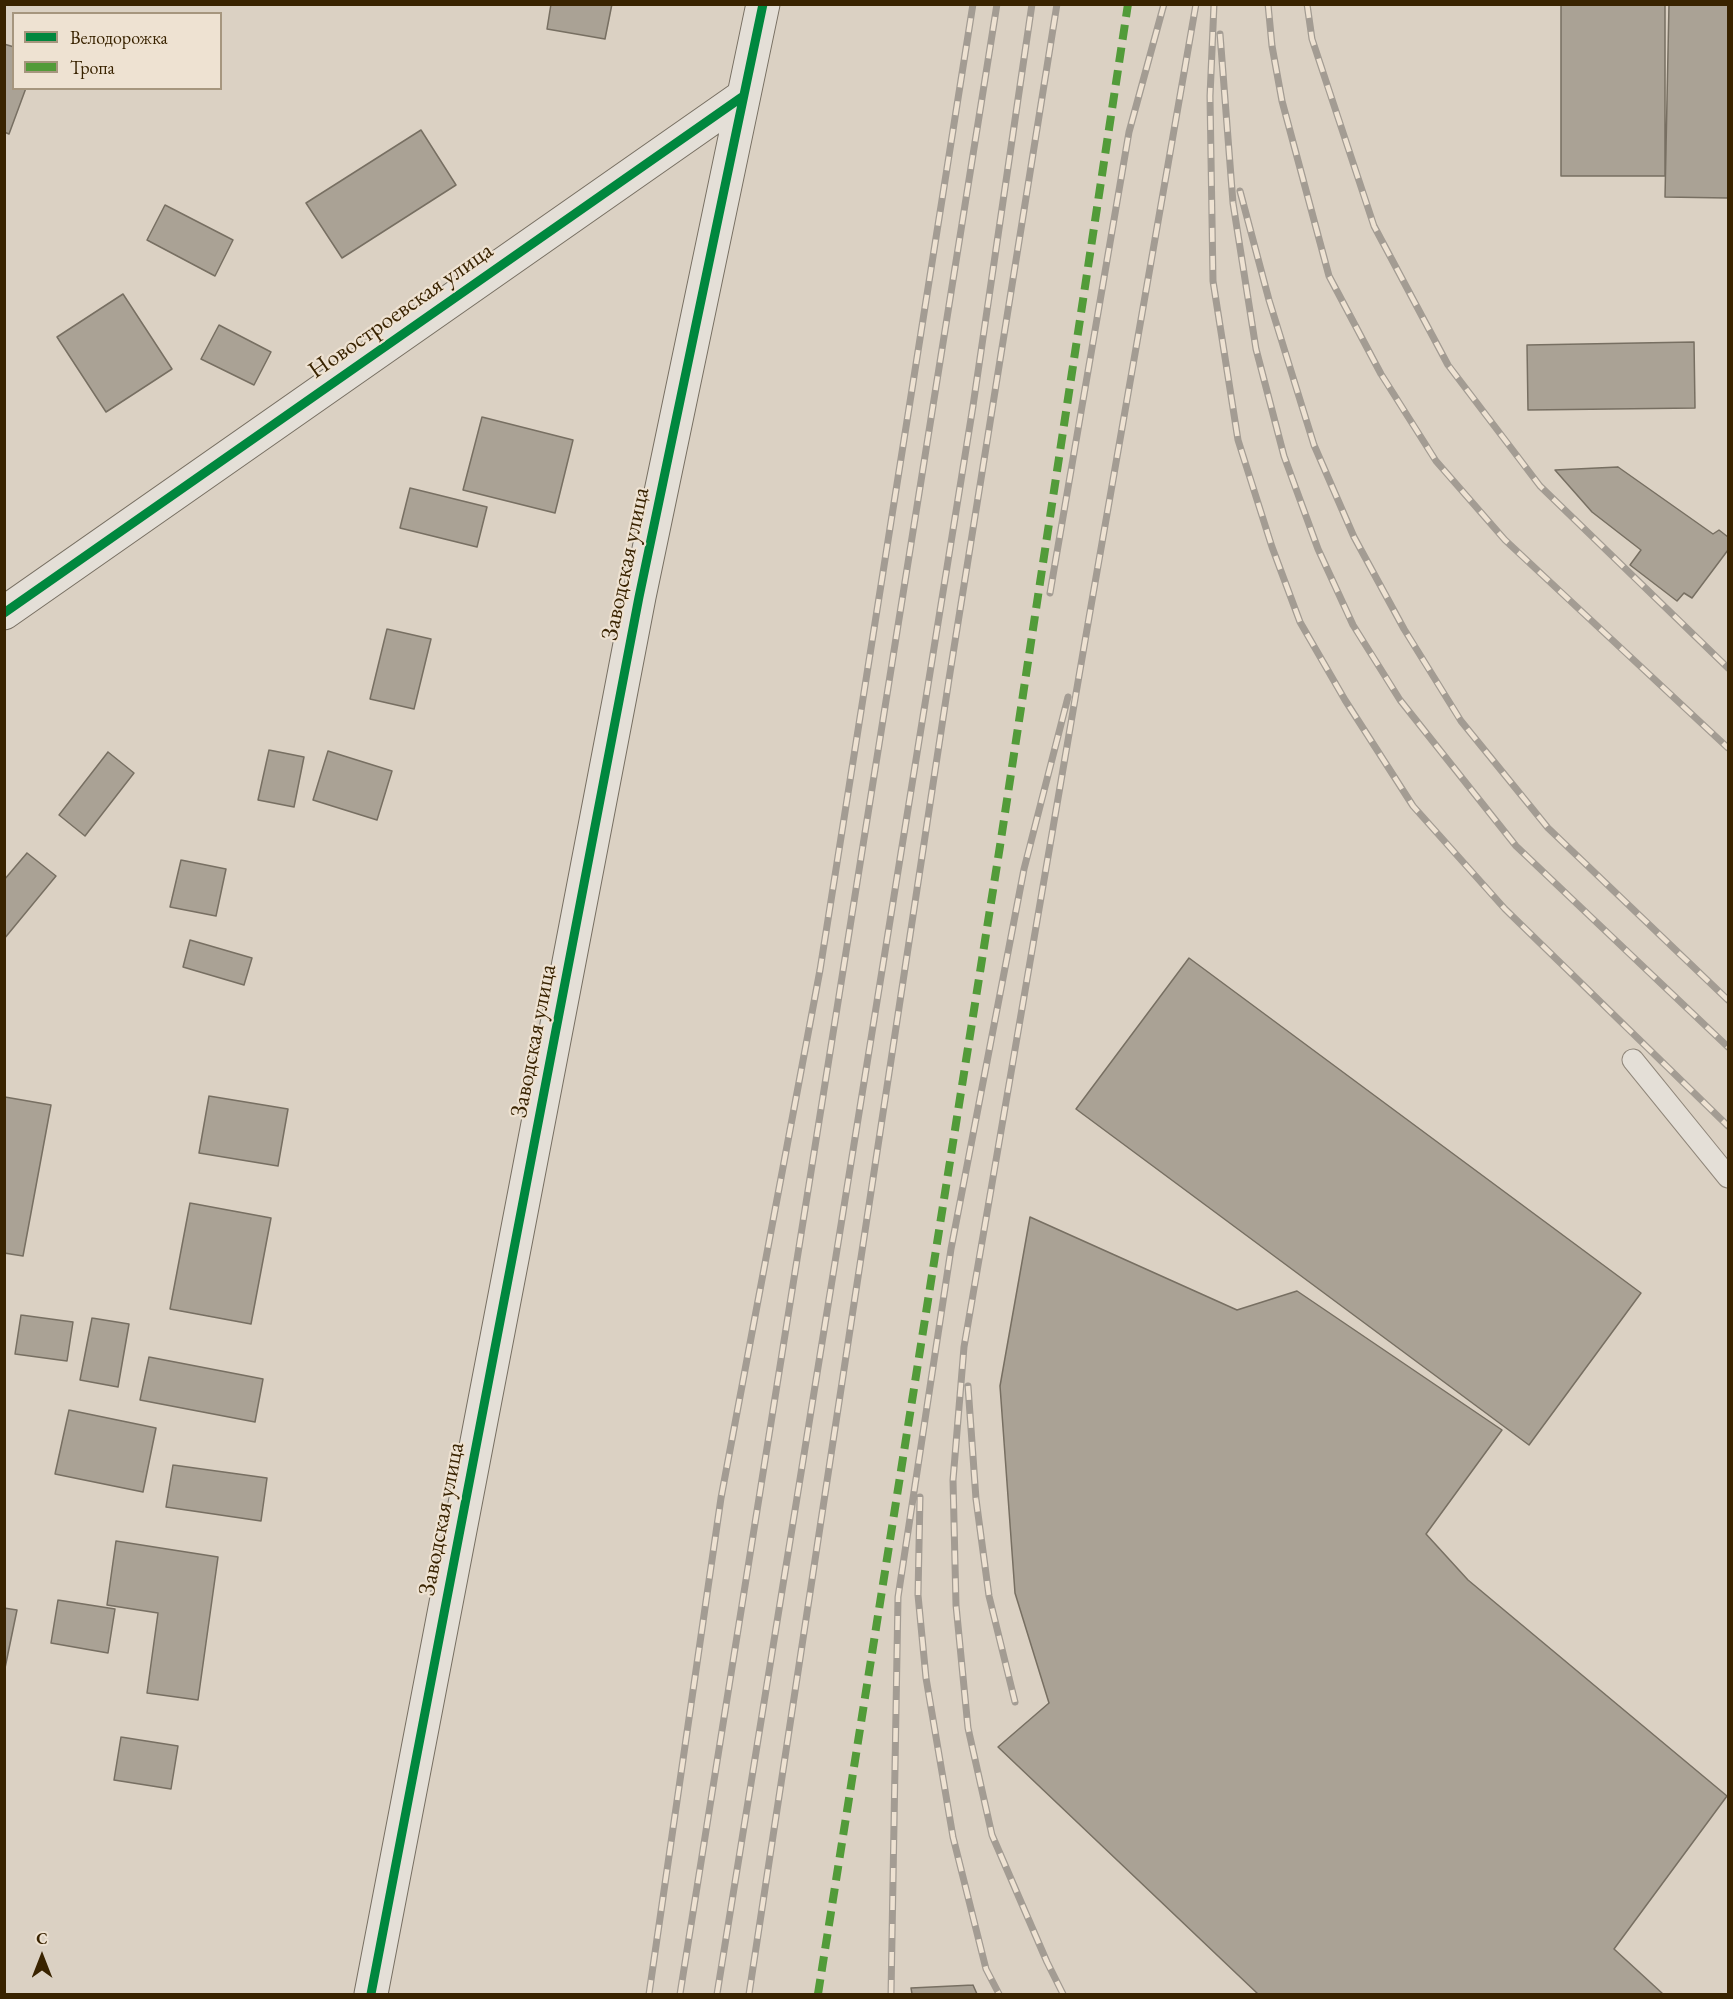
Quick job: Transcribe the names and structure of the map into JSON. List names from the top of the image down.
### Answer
{
  "streets": {
    "street": ["Новостроевская улица", "Заводская улица"]
  },
  "crossings": [
    ["Новостроевская улица", "Заводская улица"]
  ],
  "legend": ["Велодорожка", "Тропа"],
  "north": "top"
}
